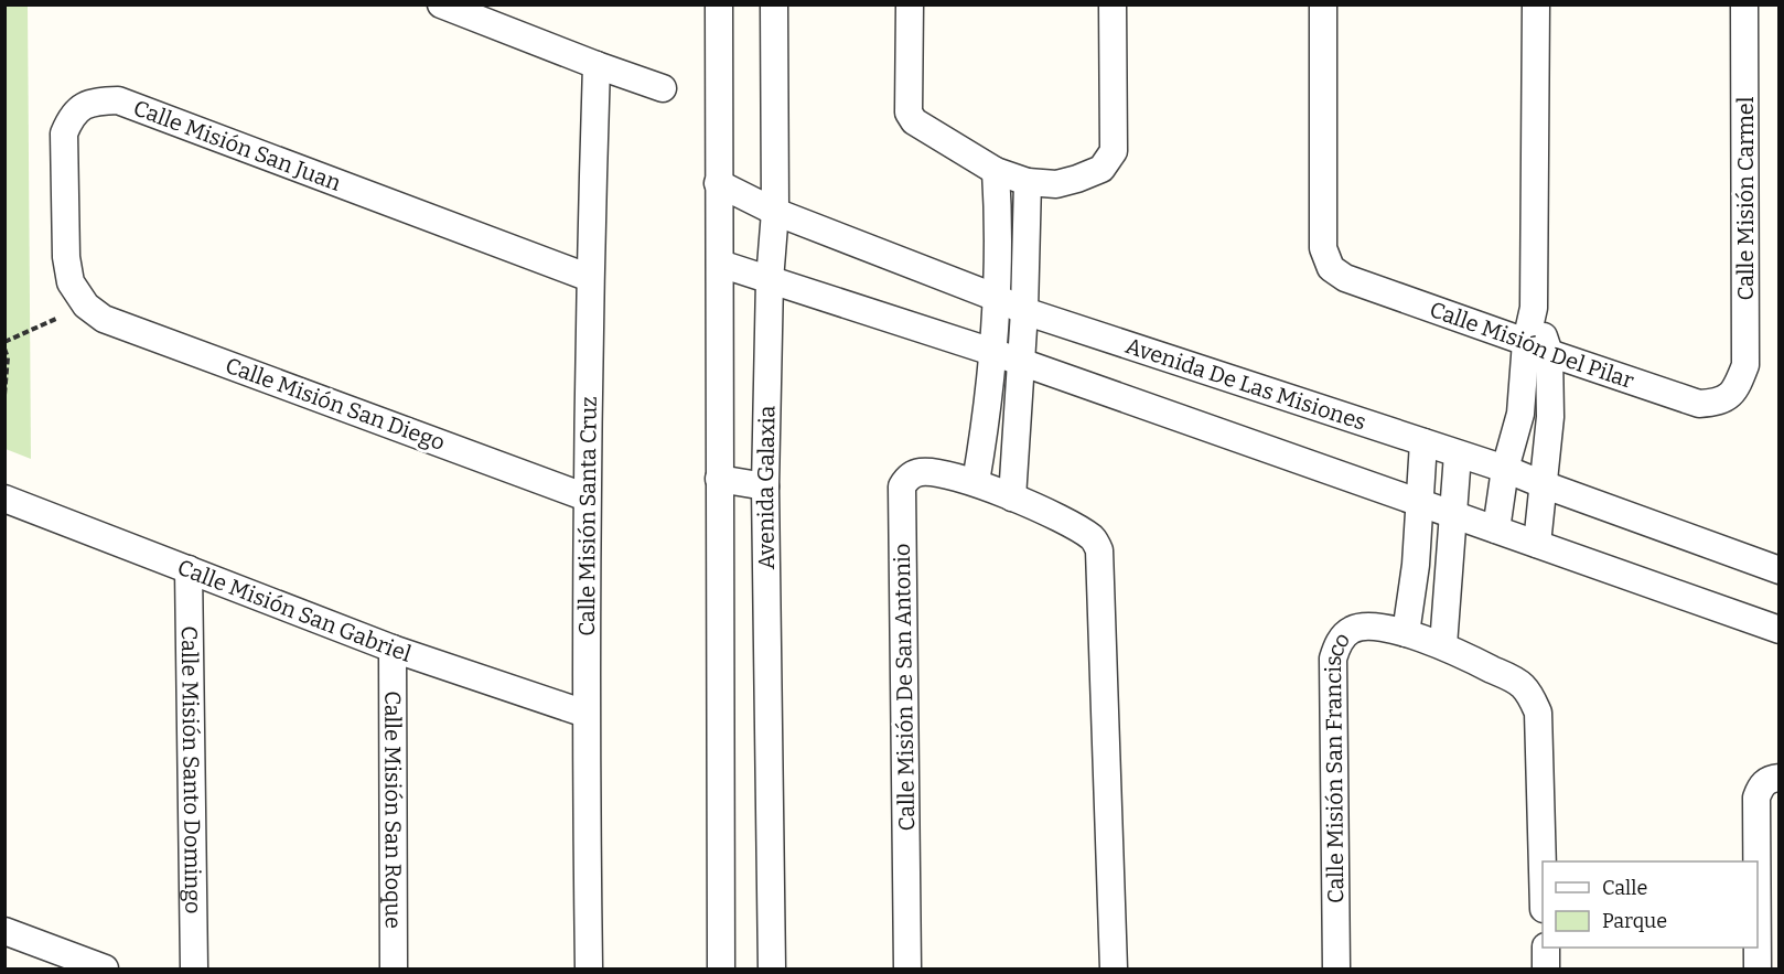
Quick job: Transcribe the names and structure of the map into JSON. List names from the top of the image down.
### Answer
{
  "streets": {
    "street": [
      "Calle Misión San Juan",
      "Calle Misión Carmel",
      "Calle Misión Del Pilar",
      "Avenida De Las Misiones",
      "Calle Misión San Diego",
      "Avenida Galaxia",
      "Calle Misión Santa Cruz",
      "Calle Misión San Gabriel",
      "Calle Misión De San Antonio",
      "Calle Misión Santo Domingo",
      "Calle Misión San Francisco",
      "Calle Misión San Roque"
    ]
  },
  "crossings": [
    ["Calle Misión San Juan", "Calle Misión San Diego"],
    ["Calle Misión San Juan", "Calle Misión Santa Cruz"],
    ["Calle Misión Carmel", "Calle Misión Del Pilar"],
    ["Avenida De Las Misiones", "Avenida Galaxia"],
    ["Calle Misión San Diego", "Calle Misión Santa Cruz"],
    ["Calle Misión Santa Cruz", "Calle Misión San Gabriel"],
    ["Calle Misión San Gabriel", "Calle Misión Santo Domingo"],
    ["Calle Misión San Gabriel", "Calle Misión San Roque"]
  ],
  "legend": ["Calle", "Parque"]
}
